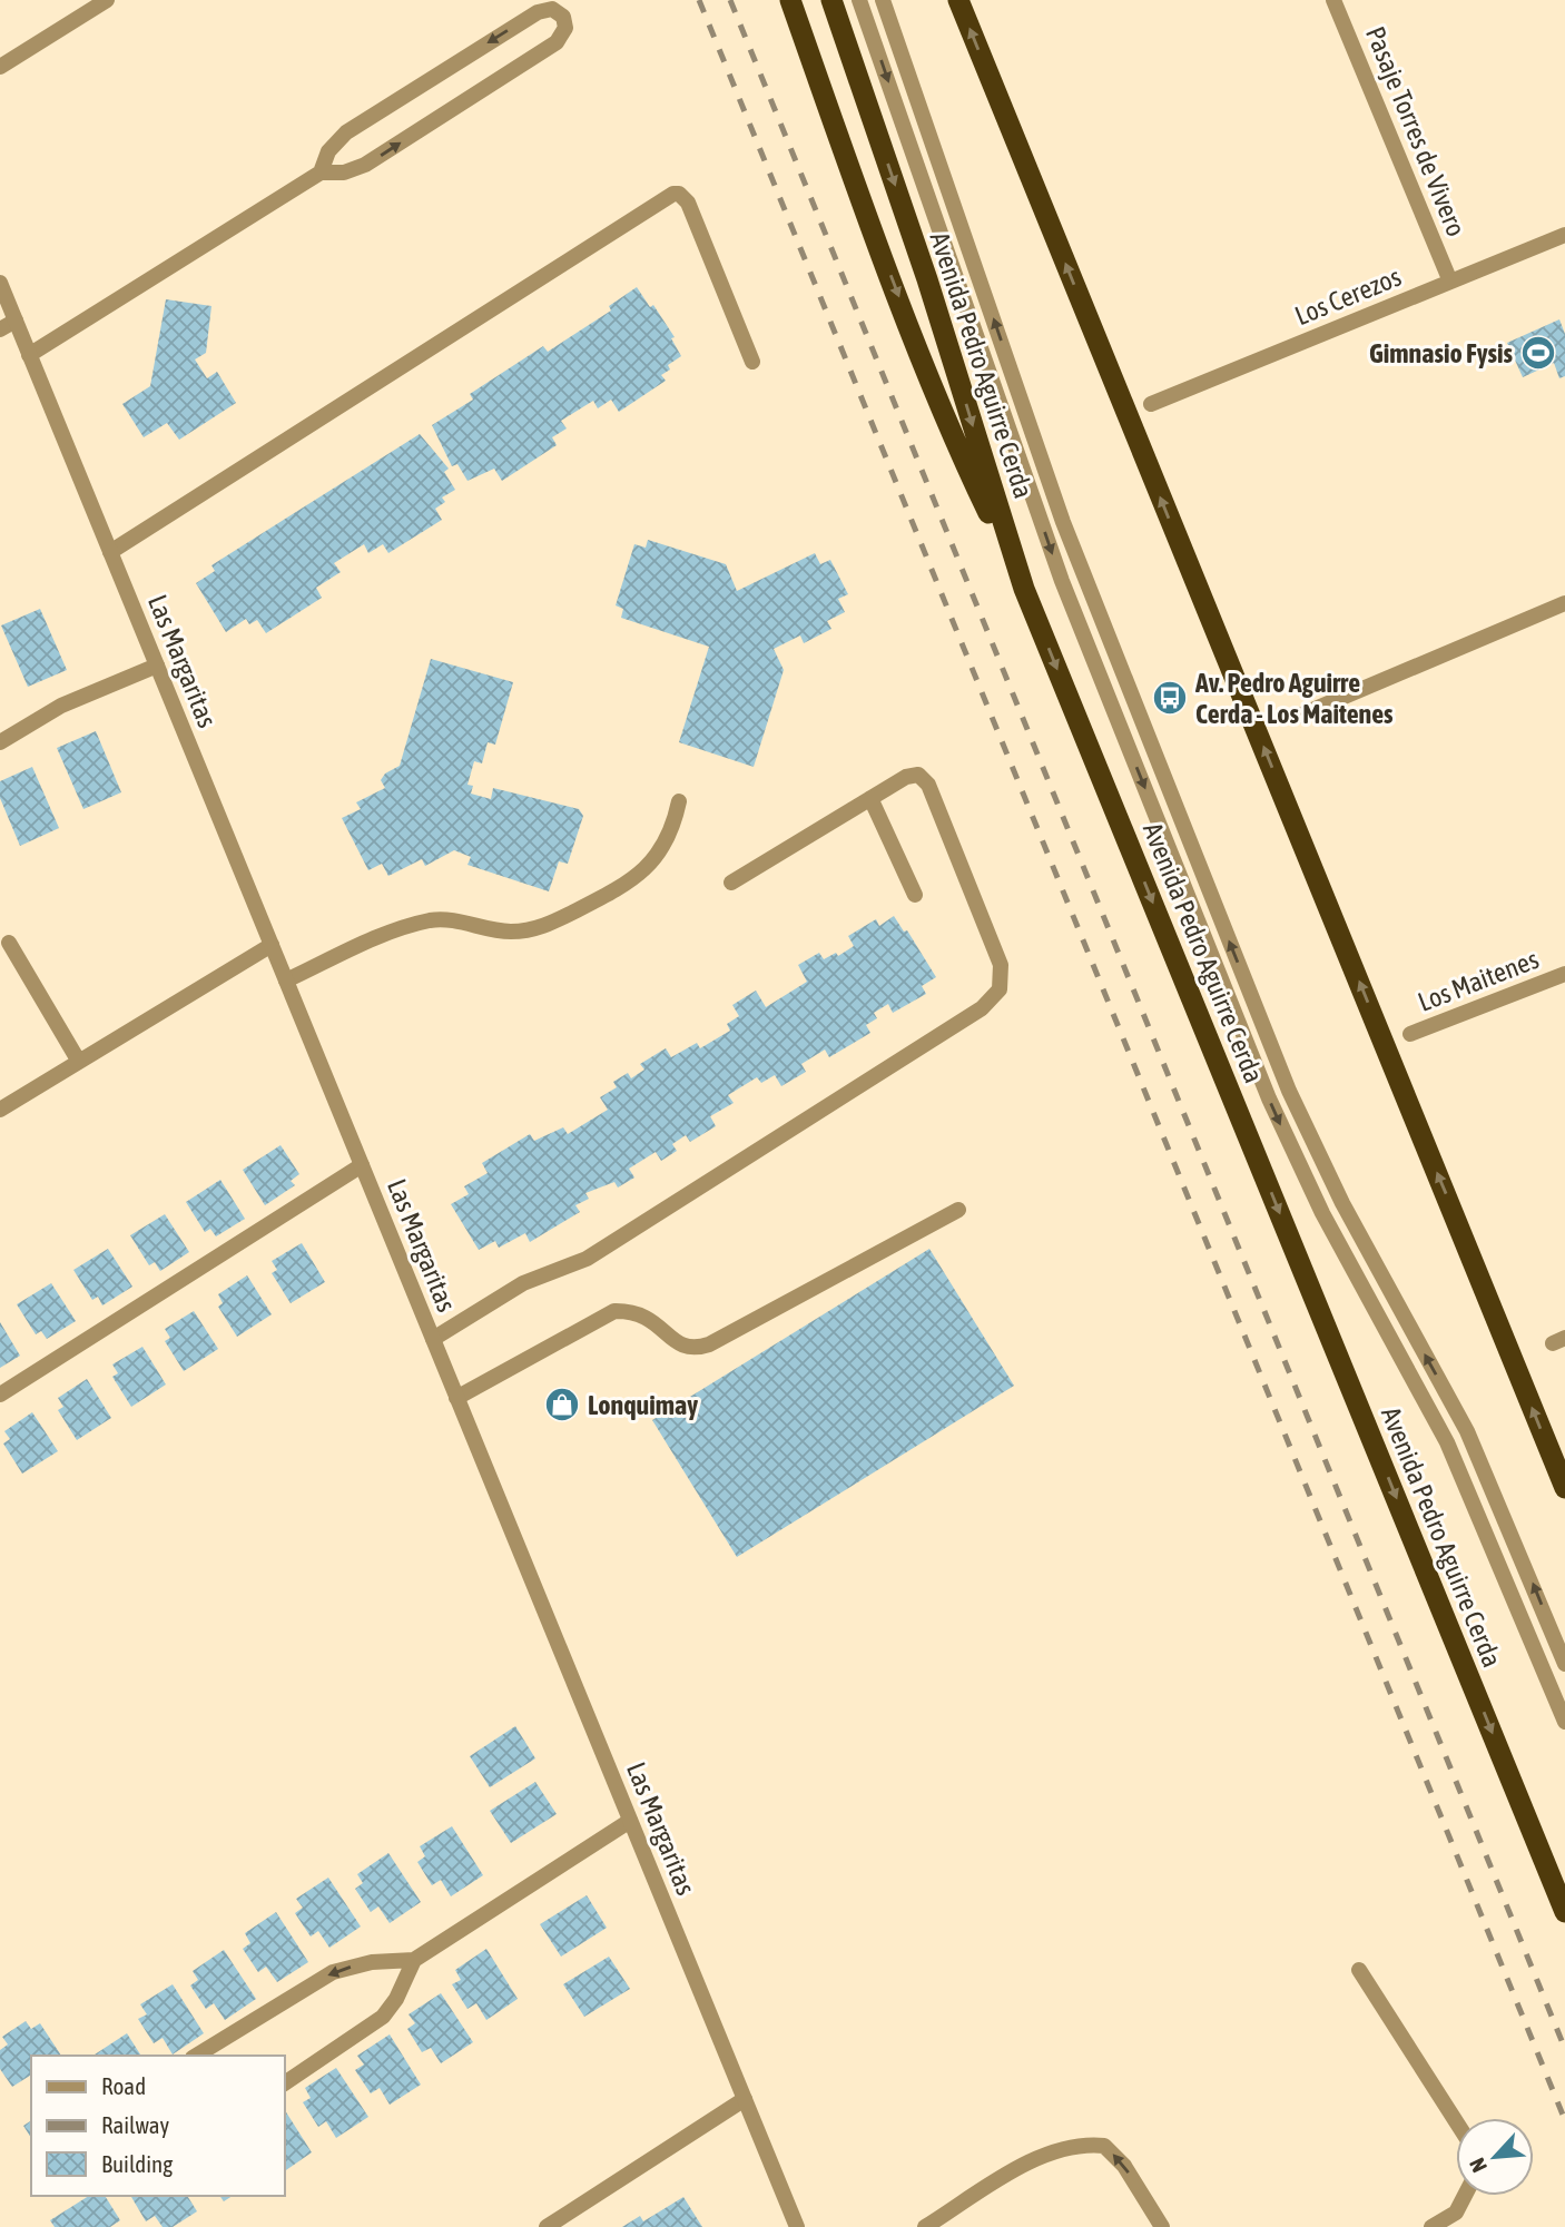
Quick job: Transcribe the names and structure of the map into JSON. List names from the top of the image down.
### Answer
{
  "streets": {
    "highway": ["Avenida Pedro Aguirre Cerda"],
    "street": [
      "Pasaje Torres de Vivero",
      "Los Cerezos",
      "Las Margaritas",
      "Los Maitenes"
    ]
  },
  "crossings": [
    ["Pasaje Torres de Vivero", "Los Cerezos"]
  ],
  "places": {
    "sports": ["Gimnasio Fysis"],
    "bus stop": ["Av. Pedro Aguirre Cerda - Los Maitenes"],
    "shop": ["Lonquimay"]
  },
  "legend": ["Road", "Railway", "Building"],
  "north": "bottom left"
}
